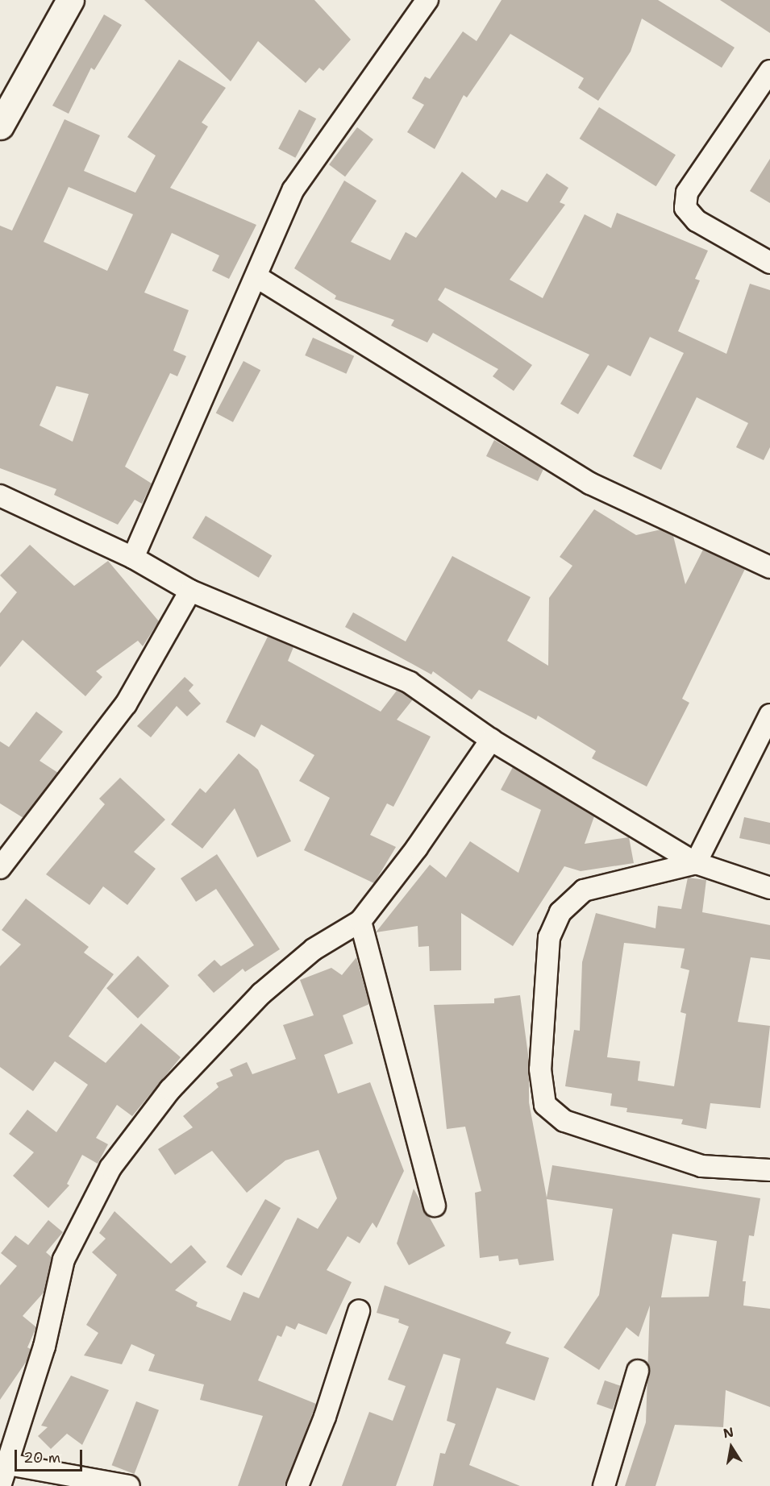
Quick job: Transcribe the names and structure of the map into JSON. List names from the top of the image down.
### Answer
{
  "scale_bar": "20 m",
  "north": "top"
}
